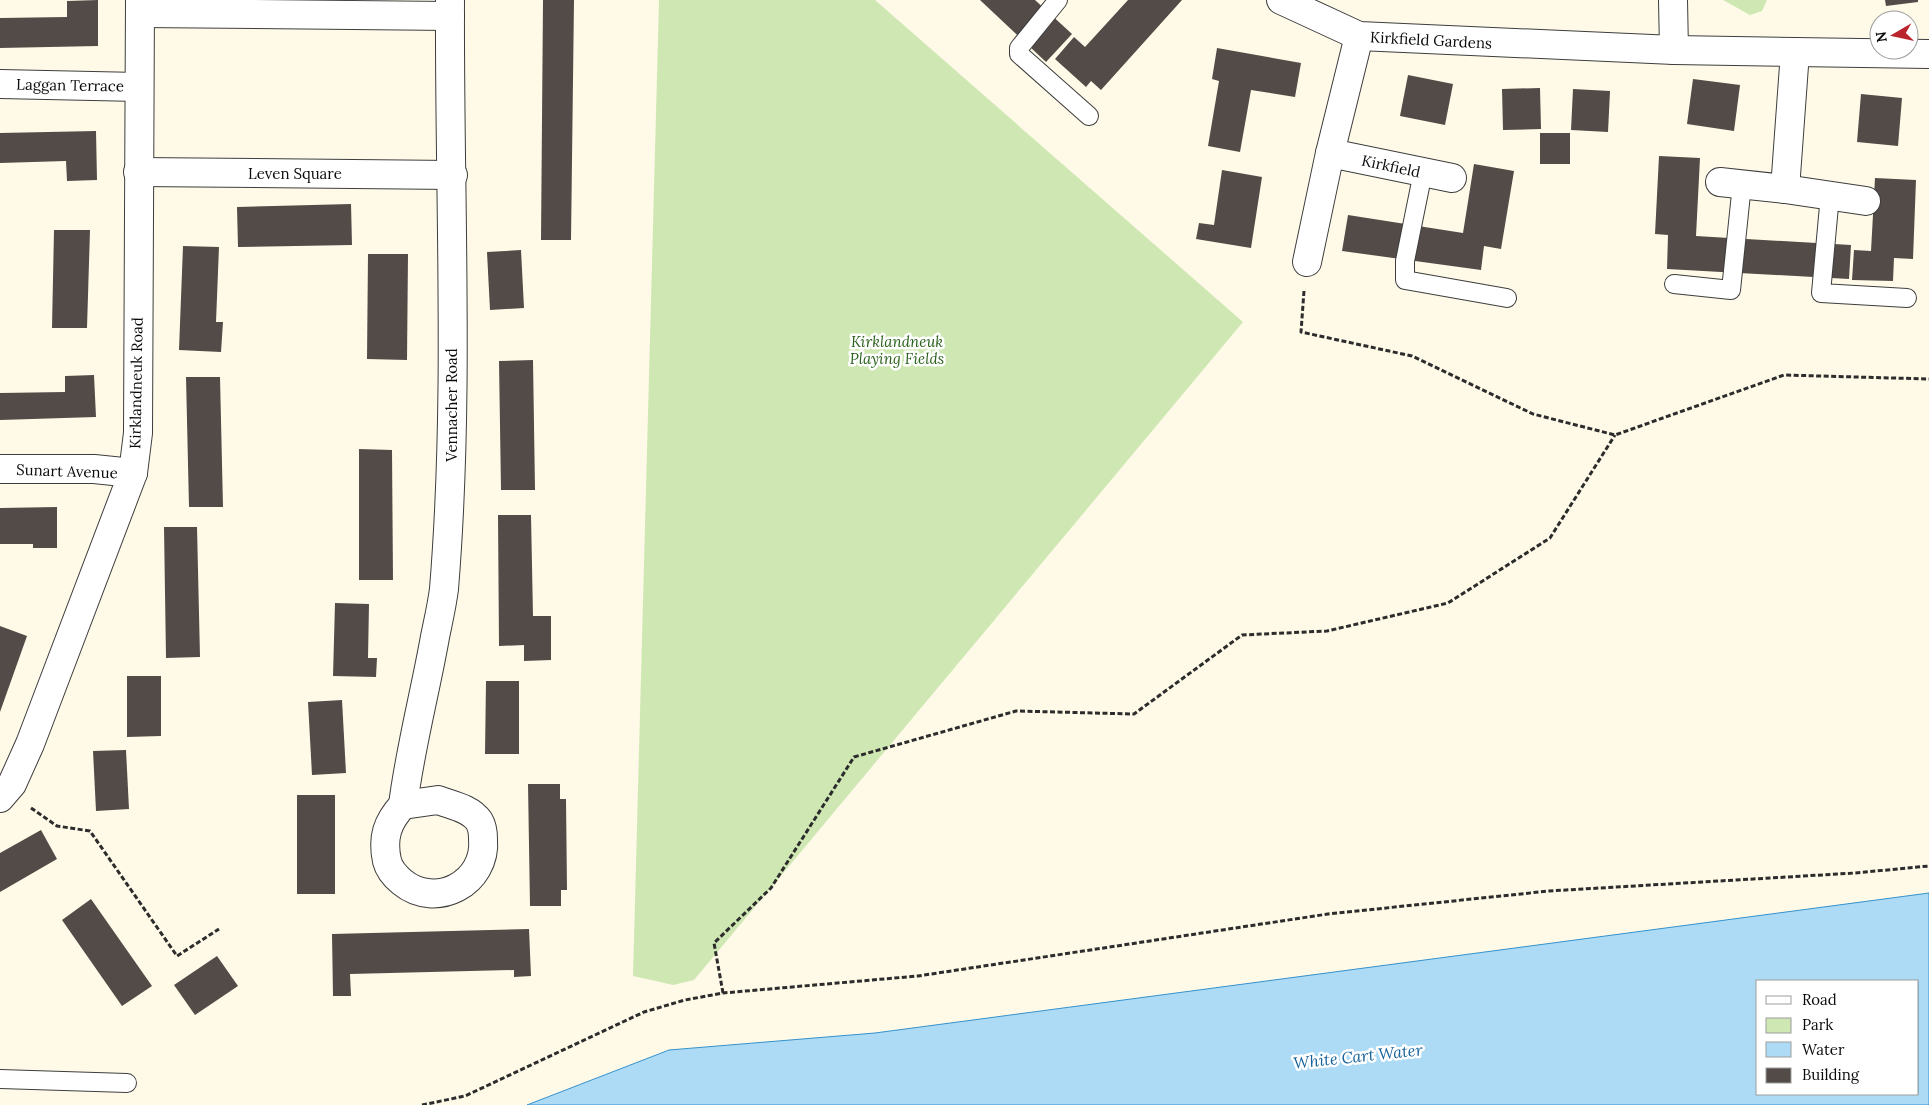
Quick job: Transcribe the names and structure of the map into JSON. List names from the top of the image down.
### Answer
{
  "streets": {
    "street": [
      "Kirkfield Gardens",
      "Laggan Terrace",
      "Kirkfield",
      "Leven Square",
      "Kirklandneuk Road",
      "Vennacher Road",
      "Sunart Avenue"
    ]
  },
  "crossings": [
    ["Kirkfield Gardens", "Kirkfield"],
    ["Laggan Terrace", "Kirklandneuk Road"],
    ["Leven Square", "Kirklandneuk Road"],
    ["Leven Square", "Vennacher Road"],
    ["Kirklandneuk Road", "Sunart Avenue"]
  ],
  "water": ["White Cart Water"],
  "parks": ["Kirklandneuk Playing Fields"],
  "legend": [
    "Road",
    "Park",
    "Water",
    "Building"
  ],
  "north": "left"
}
